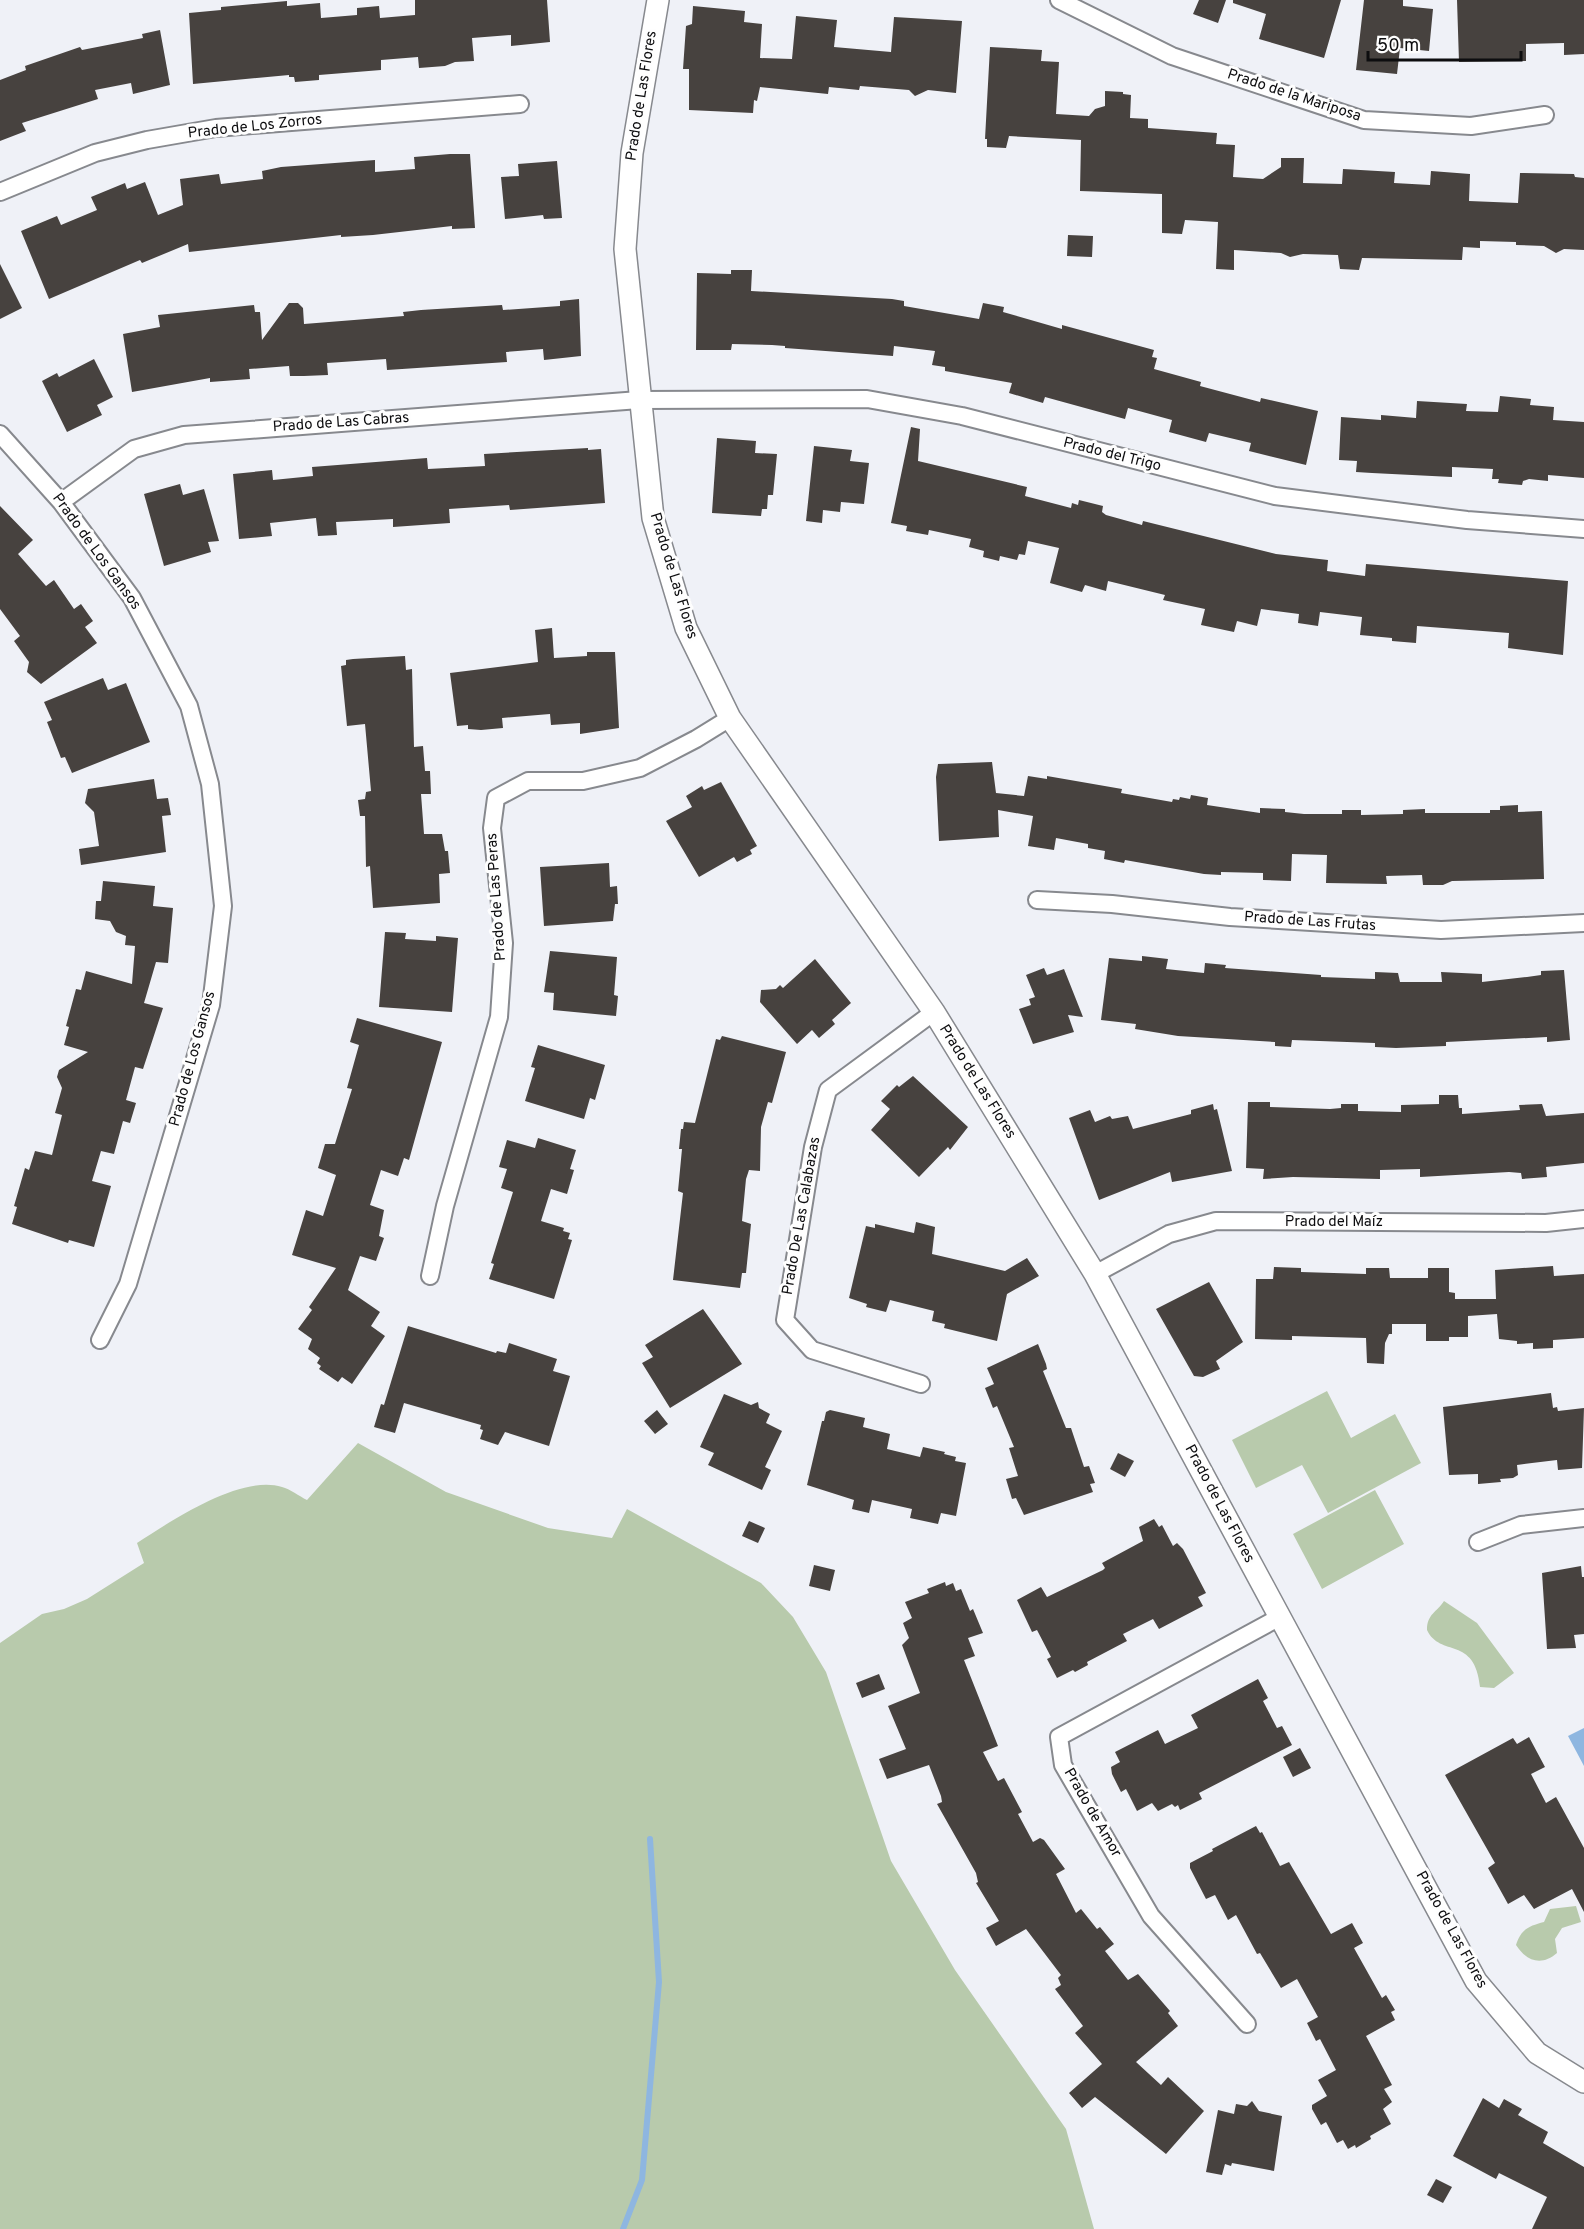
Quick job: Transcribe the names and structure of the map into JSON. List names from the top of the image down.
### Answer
{
  "streets": {
    "street": [
      "Prado de Las Flores",
      "Prado de la Mariposa",
      "Prado de Los Zorros",
      "Prado de Las Cabras",
      "Prado del Trigo",
      "Prado de Los Gansos",
      "Prado de Las Peras",
      "Prado de Las Frutas",
      "Prado De Las Calabazas",
      "Prado del Maíz",
      "Prado de Amor"
    ]
  },
  "crossings": [
    ["Prado de Las Flores", "Prado de Las Cabras"],
    ["Prado de Las Flores", "Prado del Trigo"],
    ["Prado de Las Flores", "Prado de Las Peras"],
    ["Prado de Las Flores", "Prado De Las Calabazas"],
    ["Prado de Las Flores", "Prado del Maíz"],
    ["Prado de Las Flores", "Prado de Amor"],
    ["Prado de Las Cabras", "Prado del Trigo"],
    ["Prado de Las Cabras", "Prado de Los Gansos"]
  ],
  "scale_bar": "50 m"
}
